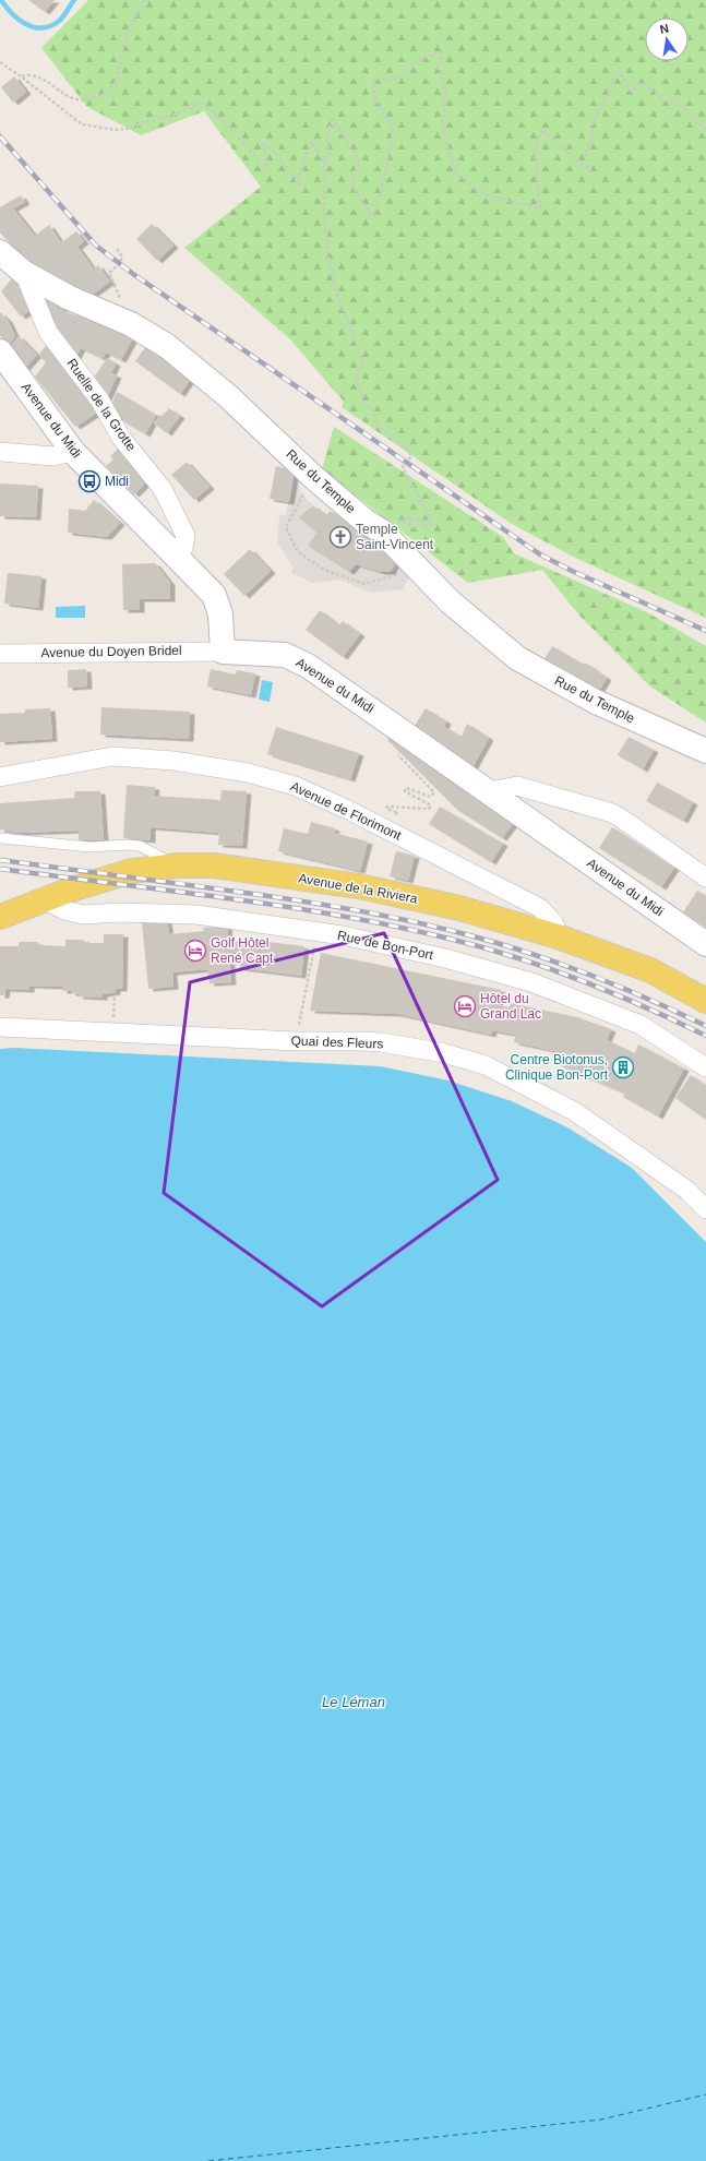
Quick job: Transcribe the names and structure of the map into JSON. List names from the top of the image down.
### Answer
{
  "streets": {
    "main road": ["Avenue de la Riviera"],
    "street": [
      "Ruelle de la Grotte",
      "Avenue du Midi",
      "Rue du Temple",
      "Avenue du Doyen Bridel",
      "Avenue de Florimont",
      "Rue de Bon-Port",
      "Quai des Fleurs"
    ]
  },
  "crossings": [
    ["Ruelle de la Grotte", "Avenue du Midi"],
    ["Ruelle de la Grotte", "Rue du Temple"],
    ["Avenue du Midi", "Avenue du Doyen Bridel"],
    ["Avenue de Florimont", "Avenue de la Riviera"],
    ["Avenue de la Riviera", "Rue de Bon-Port"]
  ],
  "water": ["Le Léman"],
  "places": {
    "bus stop": ["Midi"],
    "church": ["Temple Saint-Vincent"],
    "hotel": ["Golf Hôtel René Capt", "Hôtel du Grand Lac"],
    "building": ["Centre Biotonus, Clinique Bon-Port"]
  },
  "north": "top"
}
